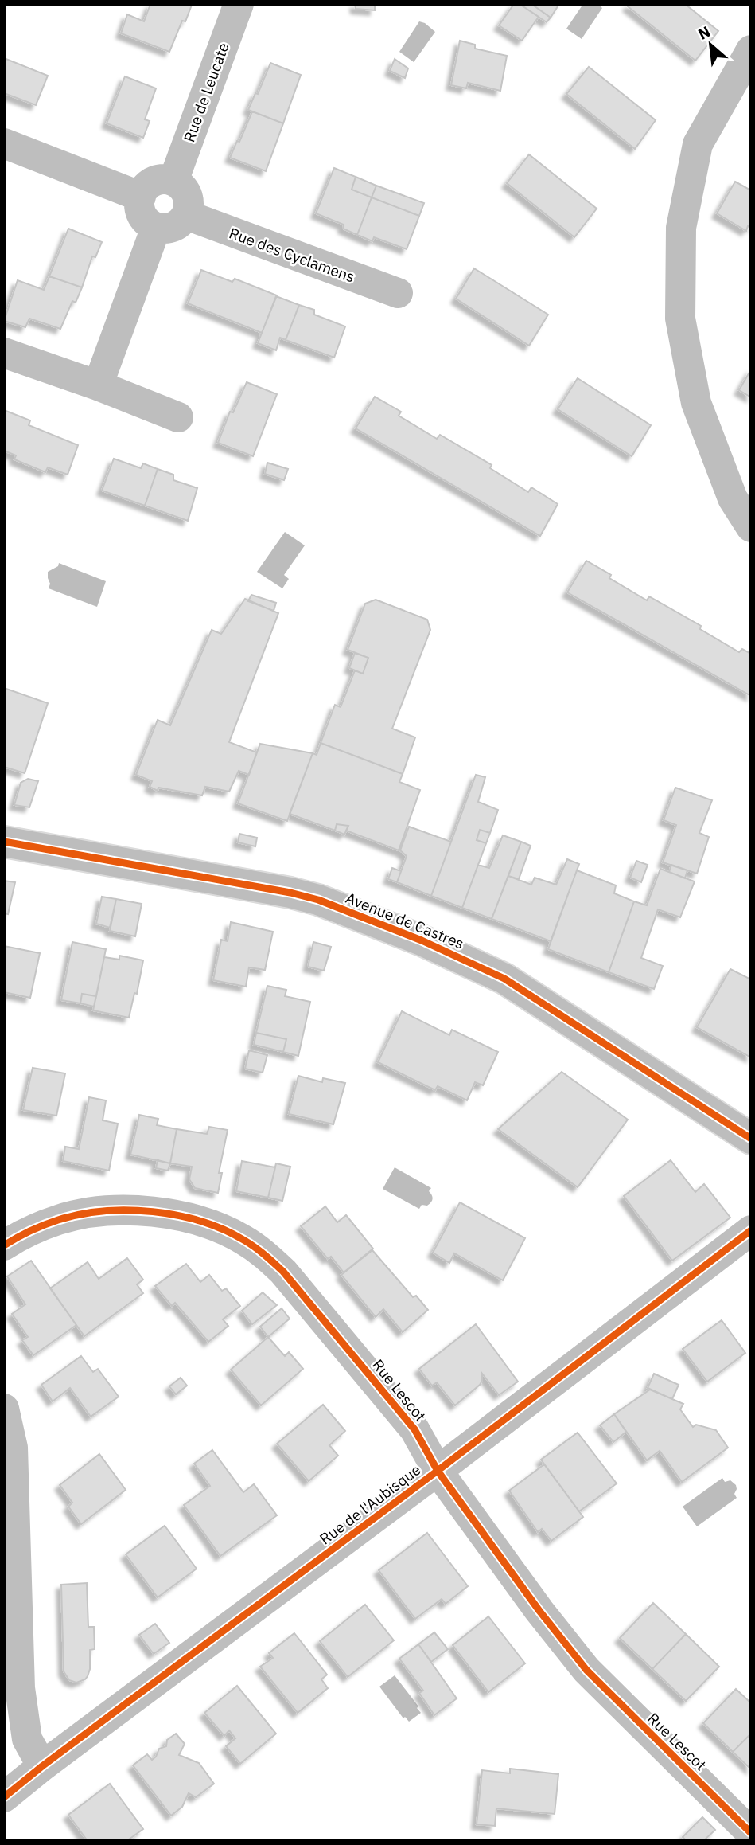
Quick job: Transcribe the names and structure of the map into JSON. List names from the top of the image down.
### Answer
{
  "streets": {
    "main road": ["Avenue de Castres"],
    "street": [
      "Rue de Leucate",
      "Rue des Cyclamens",
      "Rue Lescot",
      "Rue de l'Aubisque"
    ]
  },
  "crossings": [
    ["Rue de Leucate", "Rue des Cyclamens"],
    ["Rue Lescot", "Rue de l'Aubisque"]
  ],
  "north": "top left"
}
